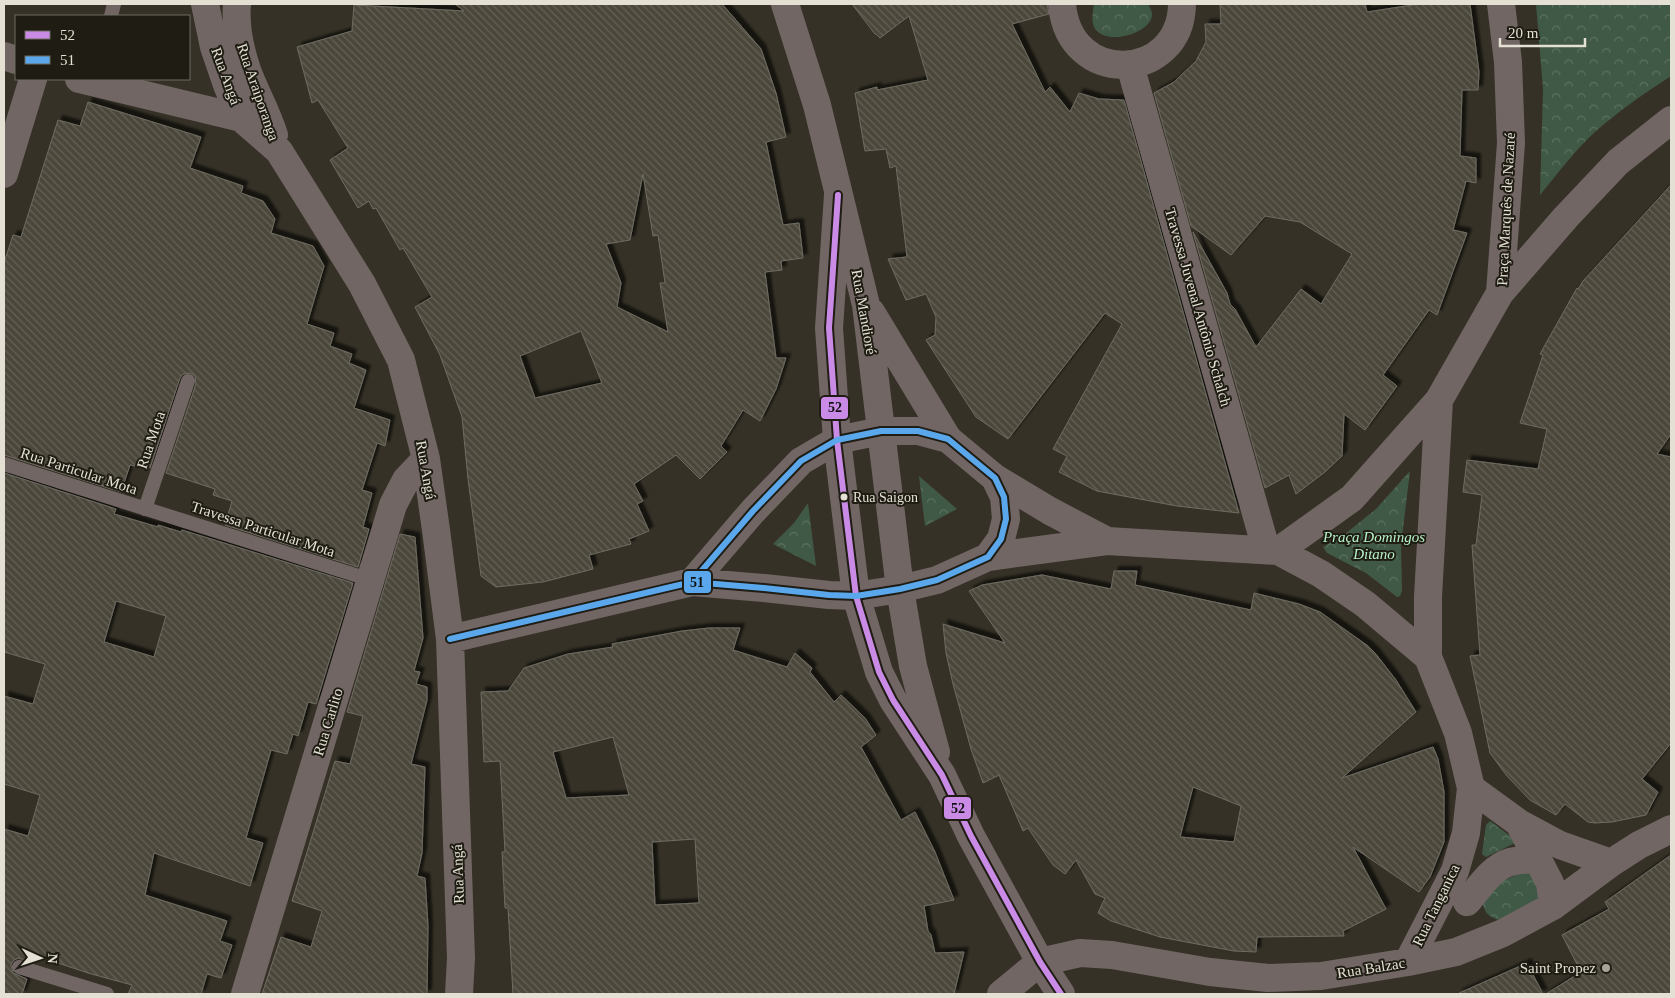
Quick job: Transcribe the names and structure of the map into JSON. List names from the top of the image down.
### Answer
{
  "streets": {
    "street": [
      "Rua Angá",
      "Rua Araiporanga",
      "Praça Marquês de Nazaré",
      "Travessa Juvenal Antônio Schalch",
      "Rua Mandioré",
      "Rua Carlito",
      "Rua Tanganica",
      "Rua Balzac"
    ],
    "lane": ["Rua Mota", "Rua Particular Mota", "Travessa Particular Mota"]
  },
  "crossings": [
    ["Rua Angá", "Rua Araiporanga"],
    ["Rua Angá", "Rua Carlito"],
    ["Rua Mota", "Rua Particular Mota"],
    ["Rua Mota", "Travessa Particular Mota"],
    ["Rua Particular Mota", "Travessa Particular Mota"],
    ["Travessa Particular Mota", "Rua Carlito"],
    ["Rua Tanganica", "Rua Balzac"]
  ],
  "parks": ["Praça Domingos Ditano"],
  "places": ["Rua Saigon", "Saint Propez"],
  "lines": ["transit line 52", "transit line 51"],
  "legend": ["52", "51"],
  "scale_bar": "20 m",
  "north": "right"
}
